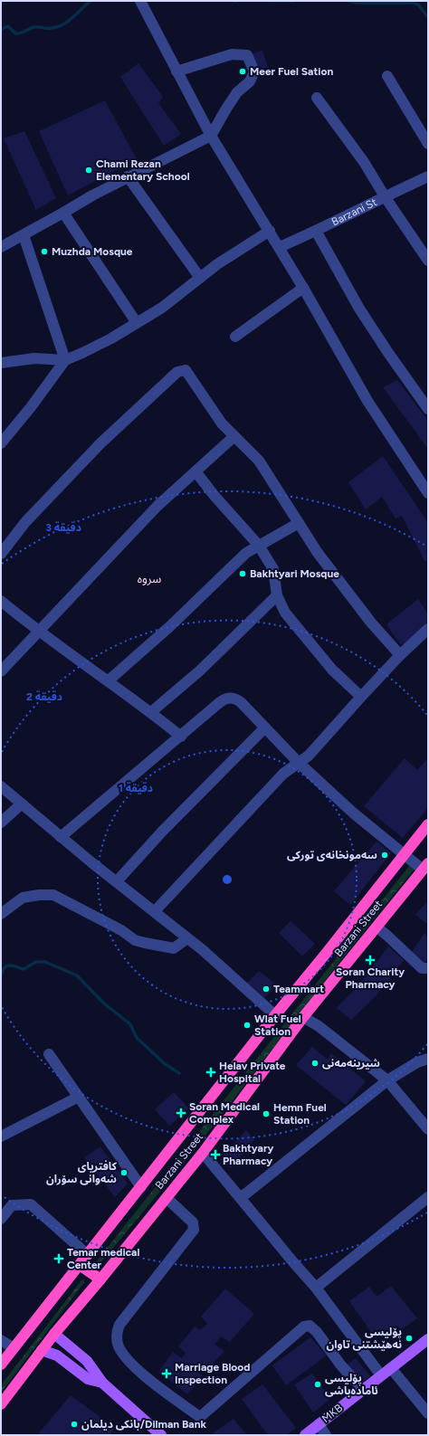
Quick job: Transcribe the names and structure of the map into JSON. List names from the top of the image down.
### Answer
{
  "streets": {
    "highway": ["Barzani Street"],
    "main road": ["MKB"],
    "street": ["Barzani St"]
  },
  "districts": ["سروە"],
  "places": {
    "other": [
      "Meer Fuel Sation",
      "Chami Rezan Elementary School",
      "Muzhda Mosque",
      "Bakhtyari Mosque",
      "سەمونخانەی تورکی",
      "Teammart",
      "Wlat Fuel Station",
      "شیرینەمەنی",
      "Hemn Fuel Station",
      "کافتریای شەوانی سۆران",
      "پۆلیسی نەهێشتنی تاوان",
      "پۆلیسی ئامادەباشی",
      "بانکی دیلمان/Dilman Bank"
    ],
    "health": [
      "Soran Charity Pharmacy",
      "Helav Private Hospital",
      "Soran Medical Complex",
      "Bakhtyary Pharmacy",
      "Temar medical Center",
      "Marriage Blood Inspection"
    ]
  },
  "rings": ["3 دقيقة", "2 دقيقة", "1 دقيقة"]
}
